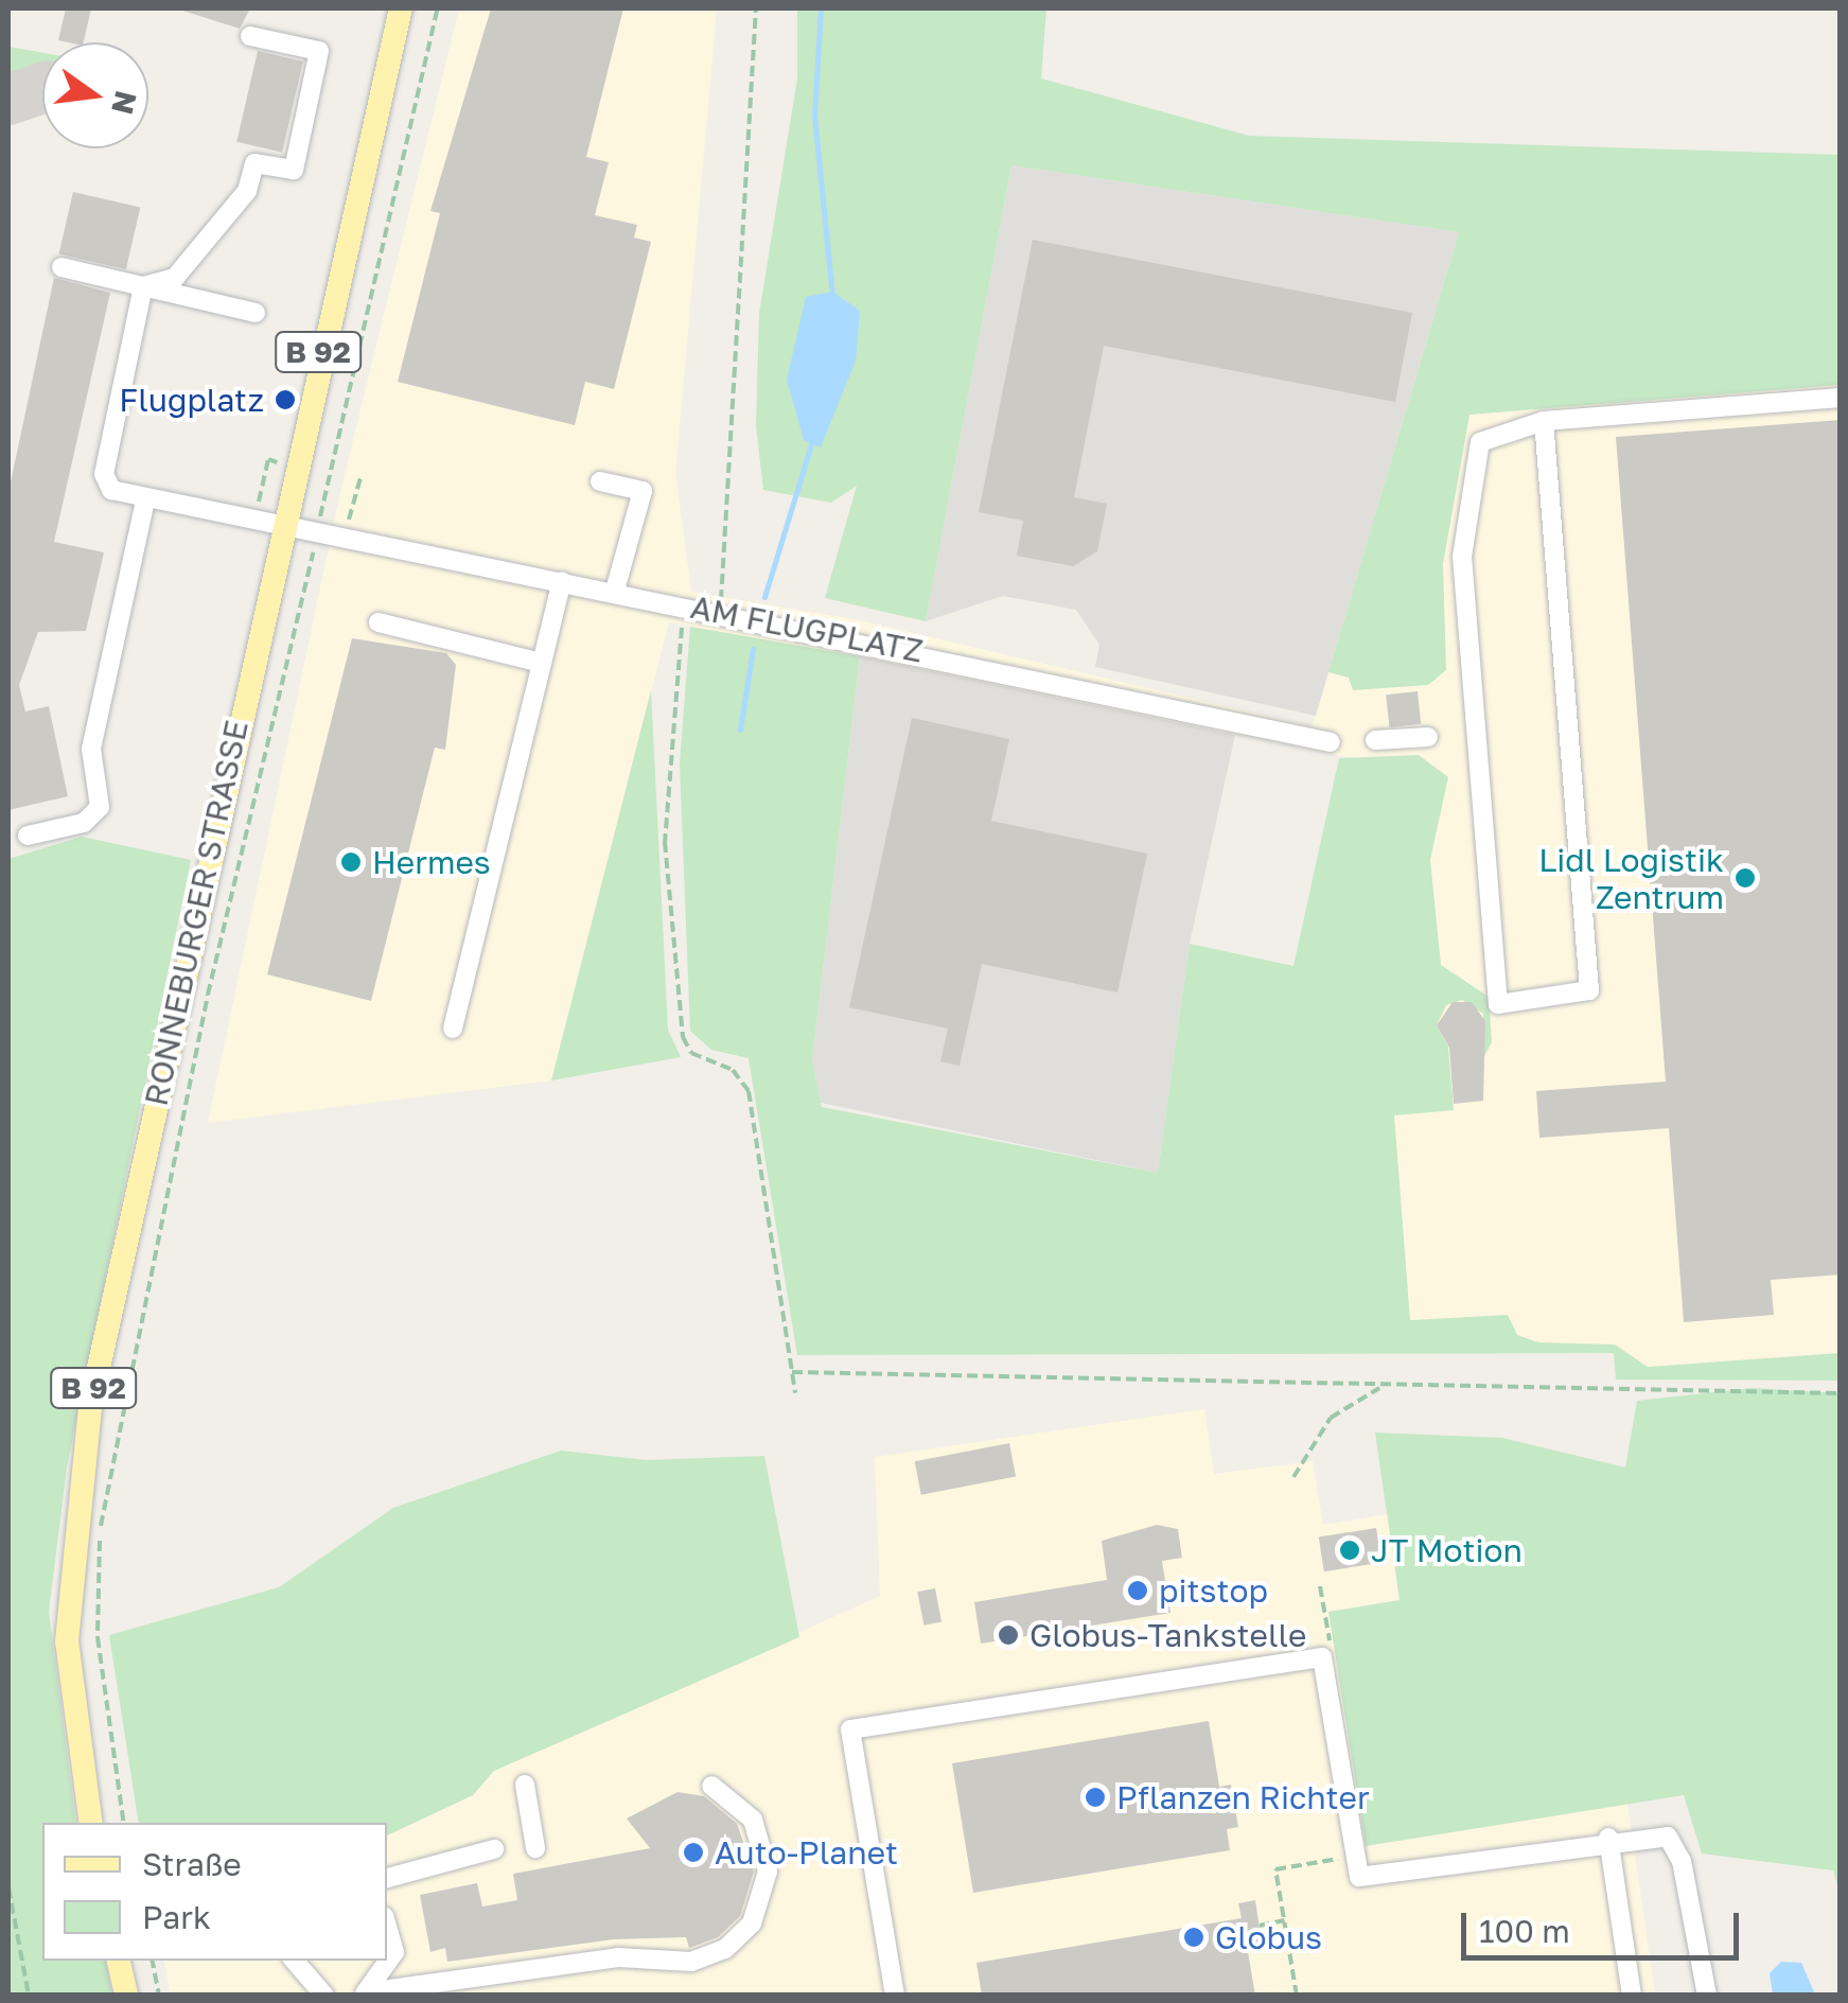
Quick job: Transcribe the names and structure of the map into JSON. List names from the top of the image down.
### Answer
{
  "streets": {
    "main road": ["B 92", "RONNEBURGER STRASSE"],
    "street": ["AM FLUGPLATZ"]
  },
  "crossings": [
    ["AM FLUGPLATZ", "RONNEBURGER STRASSE"]
  ],
  "places": [
    "Flugplatz",
    "Hermes",
    "Lidl Logistik Zentrum",
    "JT Motion",
    "pitstop",
    "Globus-Tankstelle",
    "Pflanzen Richter",
    "Auto-Planet",
    "Globus"
  ],
  "legend": ["Straße", "Park"],
  "scale_bar": "100 m",
  "north": "right"
}
